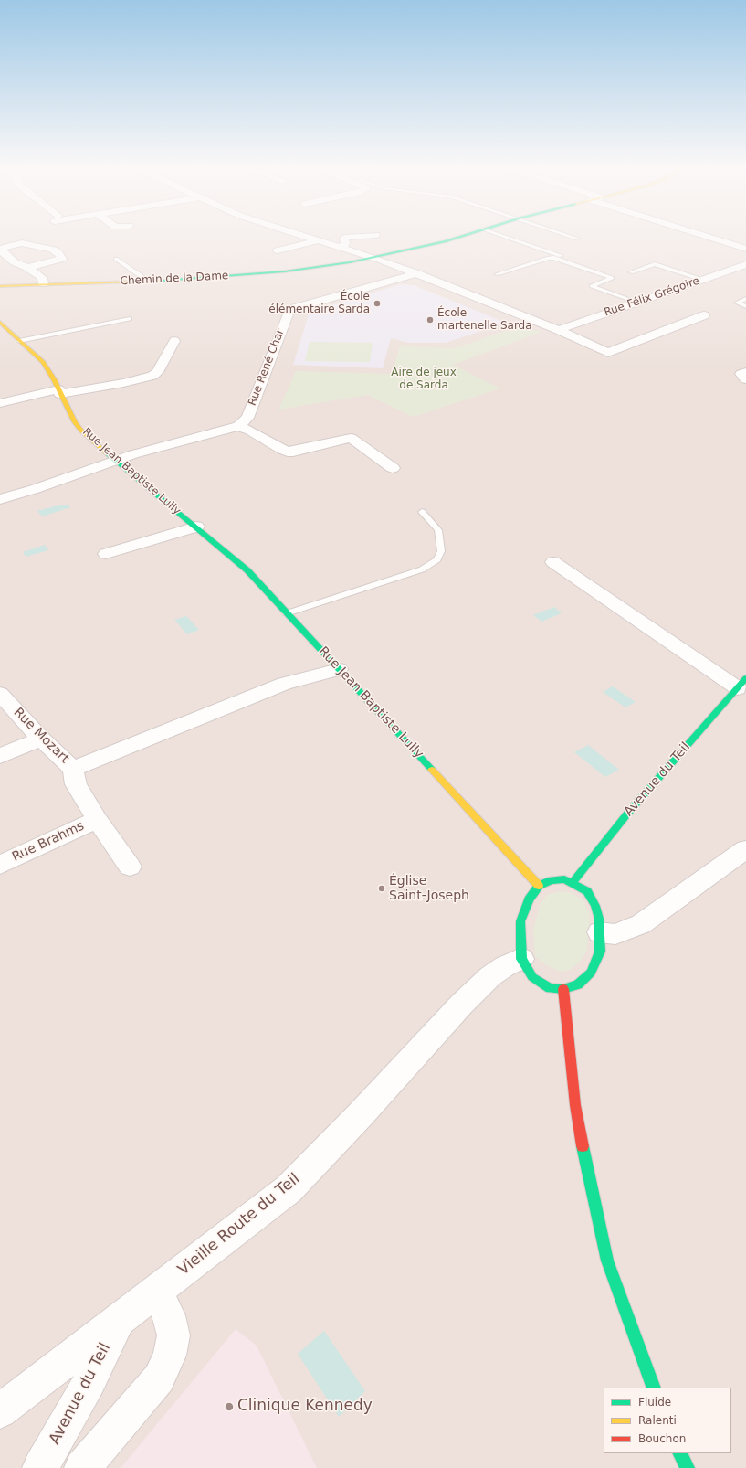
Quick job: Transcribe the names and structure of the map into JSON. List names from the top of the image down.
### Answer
{
  "streets": {
    "street": [
      "Chemin de la Dame",
      "Rue Félix Grégoire",
      "Rue René Char",
      "Rue Jean Baptiste Lully",
      "Rue Mozart",
      "Avenue du Teil",
      "Rue Brahms",
      "Vieille Route du Teil"
    ]
  },
  "crossings": [
    ["Rue Jean Baptiste Lully", "Avenue du Teil"],
    ["Rue Jean Baptiste Lully", "Vieille Route du Teil"],
    ["Rue Mozart", "Rue Brahms"],
    ["Avenue du Teil", "Vieille Route du Teil"]
  ],
  "parks": ["Aire de jeux de Sarda"],
  "places": [
    "École élémentaire Sarda",
    "École martenelle Sarda",
    "Église Saint-Joseph",
    "Clinique Kennedy"
  ],
  "legend": ["Fluide", "Ralenti", "Bouchon"]
}
